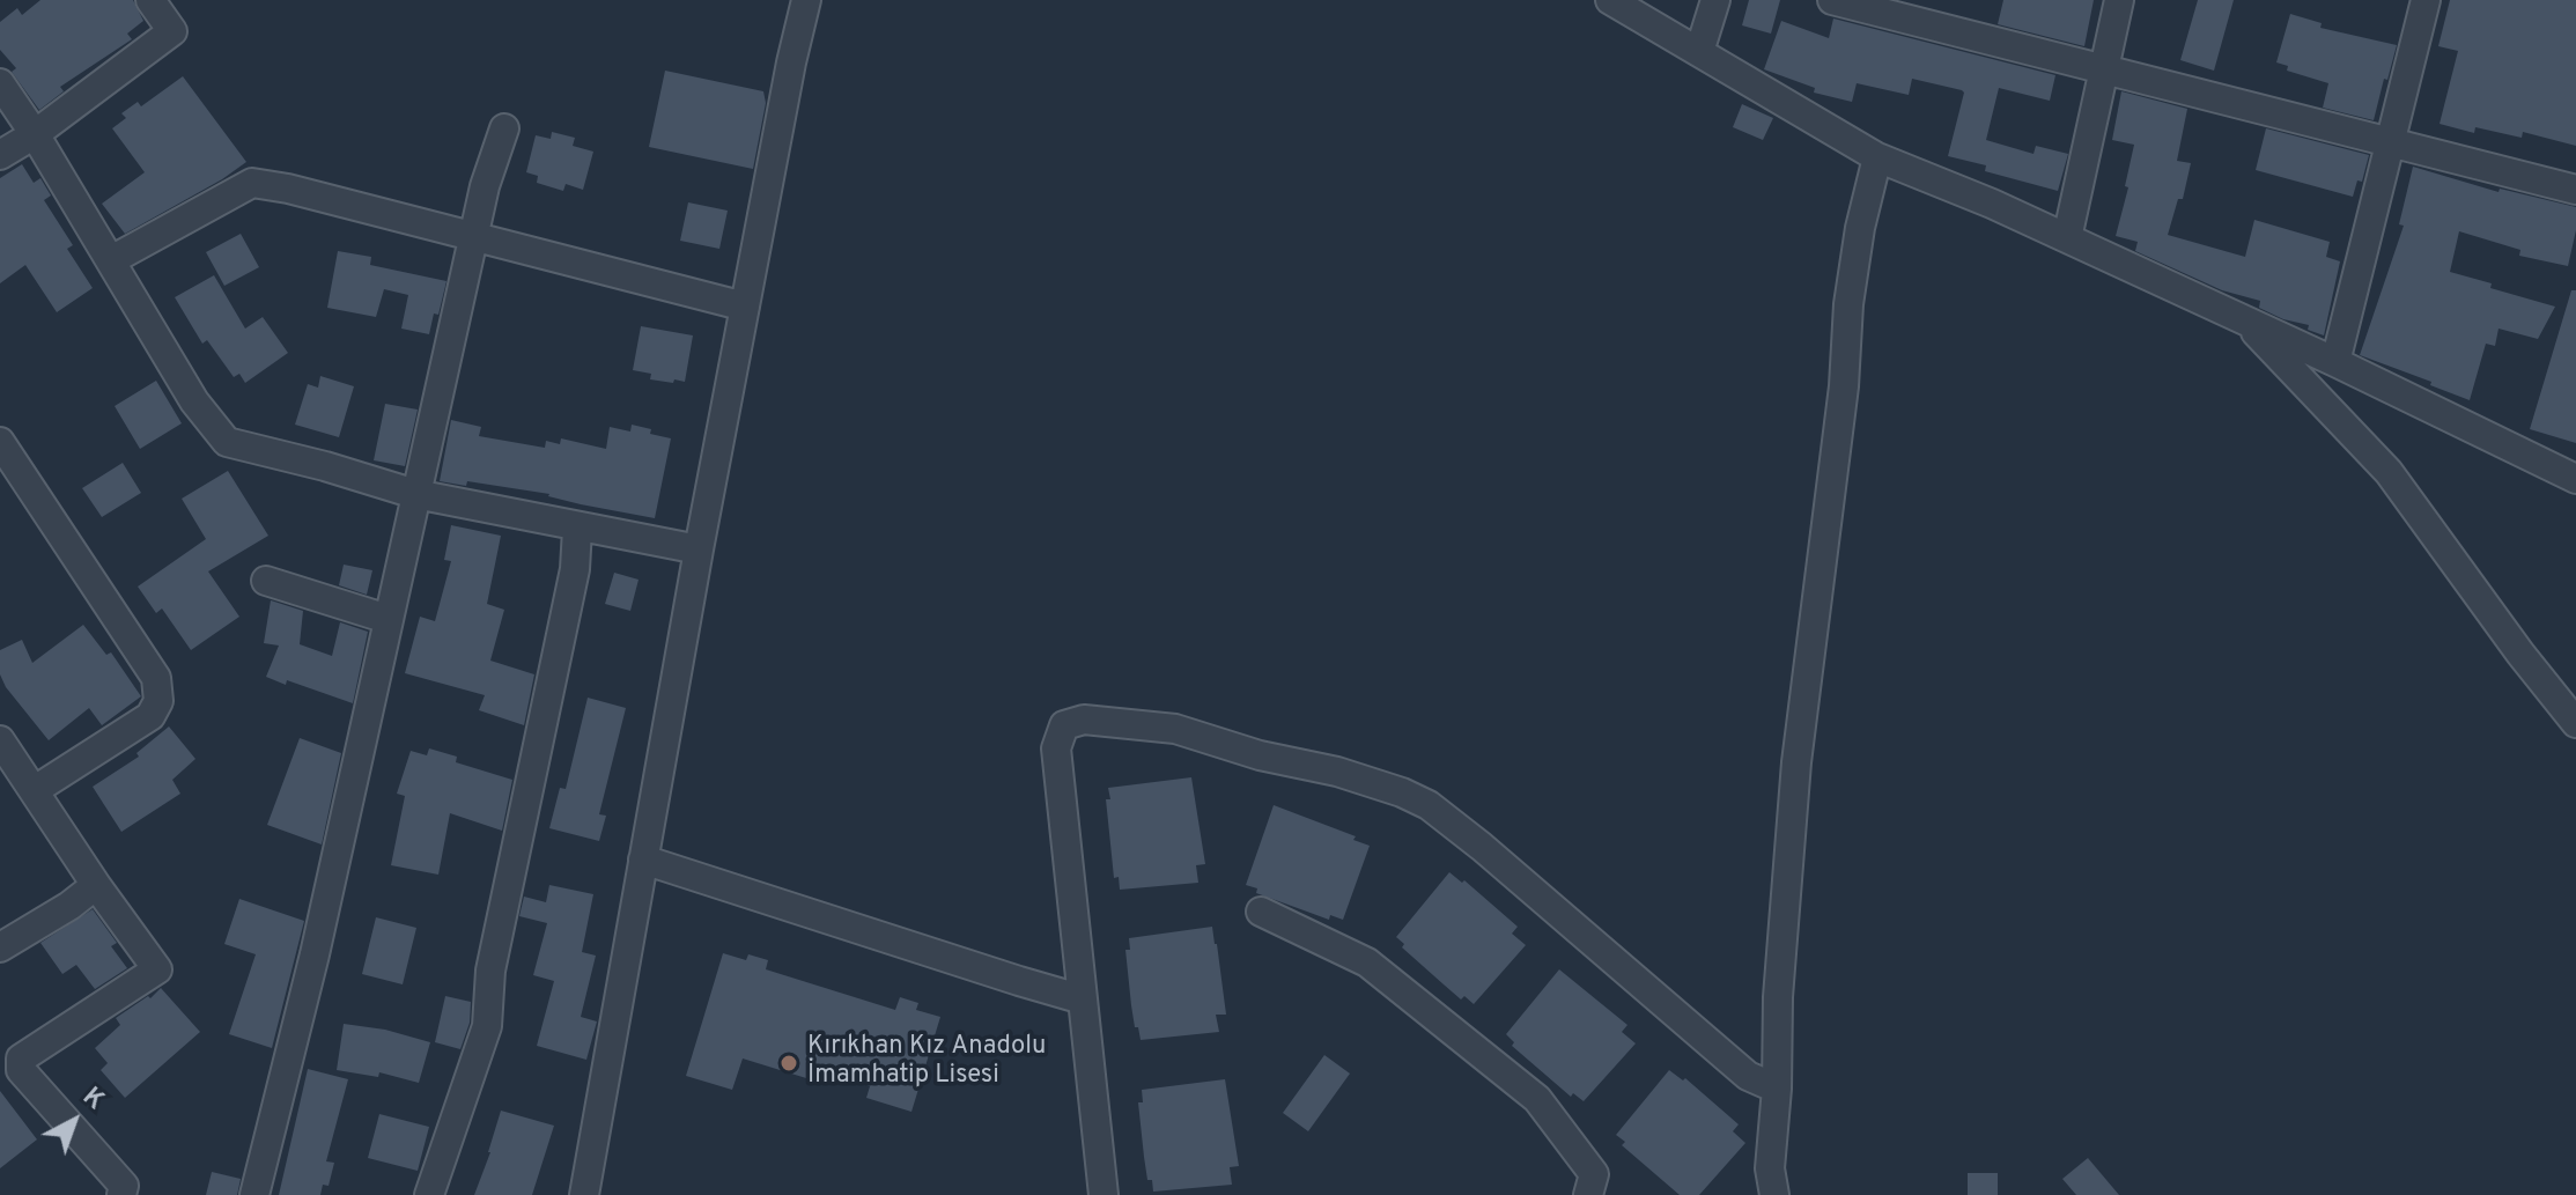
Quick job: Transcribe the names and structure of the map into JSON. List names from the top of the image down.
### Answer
{
  "places": ["Kırıkhan Kız Anadolu İmamhatip Lisesi"],
  "north": "top right"
}
